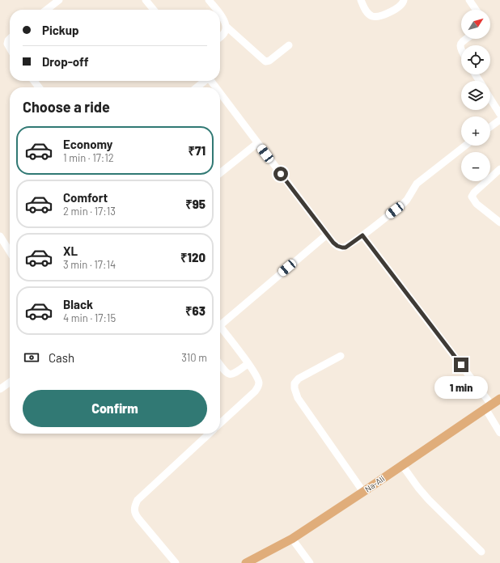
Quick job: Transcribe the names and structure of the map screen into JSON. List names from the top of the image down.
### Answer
{
  "streets": {
    "main road": ["Na-Ali"]
  },
  "north": "top right",
  "page": {
    "map_buttons": ["+", "−"],
    "banner": ["Pickup", "Drop-off"],
    "heading": "Choose a ride",
    "list": [
      {
        "name": "Economy",
        "note": "1 min · 17:12",
        "value": "₹71"
      },
      {
        "name": "Comfort",
        "note": "2 min · 17:13",
        "value": "₹95"
      },
      {
        "name": "XL",
        "note": "3 min · 17:14",
        "value": "₹120"
      },
      {
        "name": "Black",
        "note": "4 min · 17:15",
        "value": "₹63"
      }
    ],
    "pay": ["Cash", "310 m"],
    "bubble": "1 min",
    "buttons": "Confirm"
  }
}
